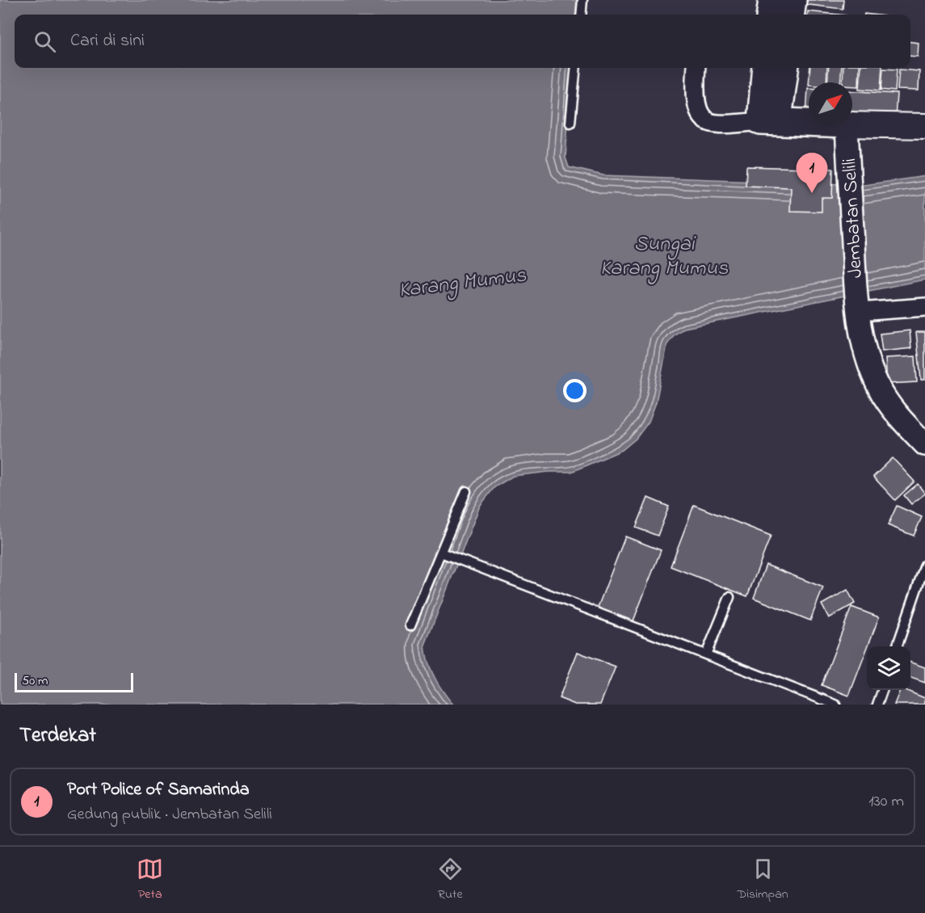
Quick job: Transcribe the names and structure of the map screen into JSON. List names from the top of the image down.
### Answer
{
  "streets": {
    "street": ["Jembatan Selili"]
  },
  "water": ["Sungai Karang Mumus", "Karang Mumus"],
  "scale_bar": "50 m",
  "north": "top right",
  "page": {
    "search": "Cari di sini",
    "pins": "1",
    "scale": "50 m",
    "heading": "Terdekat",
    "list": [
      {
        "mark": "1",
        "name": "Port Police of Samarinda",
        "note": "Gedung publik · Jembatan Selili",
        "value": "130 m"
      }
    ],
    "nav": ["Peta", "Rute", "Disimpan"]
  }
}
